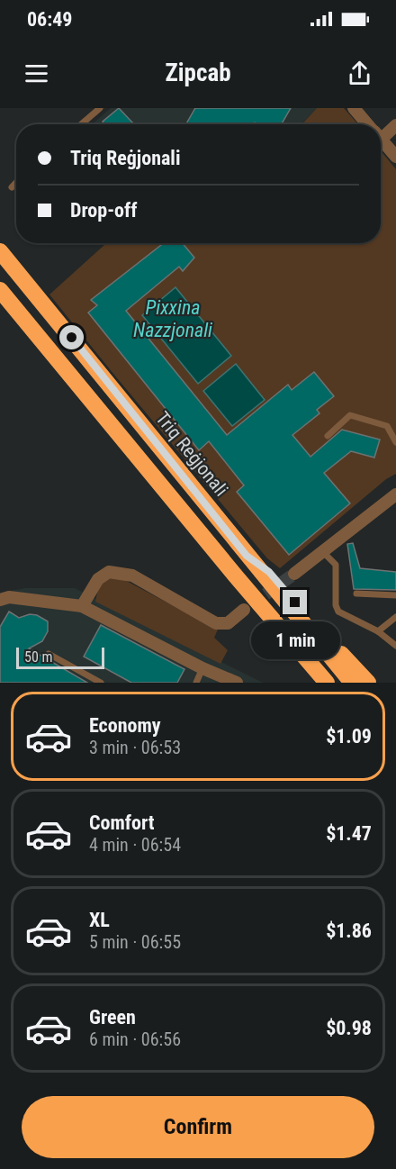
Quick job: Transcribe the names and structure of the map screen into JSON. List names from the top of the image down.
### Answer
{
  "streets": {
    "highway": ["Triq Reġjonali"]
  },
  "water": ["Pixxina Nazzjonali"],
  "scale_bar": "50 m",
  "page": {
    "status": "06:49",
    "header": "Zipcab",
    "banner": ["Triq Reġjonali", "Drop-off"],
    "bubble": "1 min",
    "scale": "50 m",
    "list": [
      {
        "name": "Economy",
        "note": "3 min · 06:53",
        "value": "$1.09"
      },
      {
        "name": "Comfort",
        "note": "4 min · 06:54",
        "value": "$1.47"
      },
      {
        "name": "XL",
        "note": "5 min · 06:55",
        "value": "$1.86"
      },
      {
        "name": "Green",
        "note": "6 min · 06:56",
        "value": "$0.98"
      }
    ],
    "buttons": "Confirm"
  }
}
